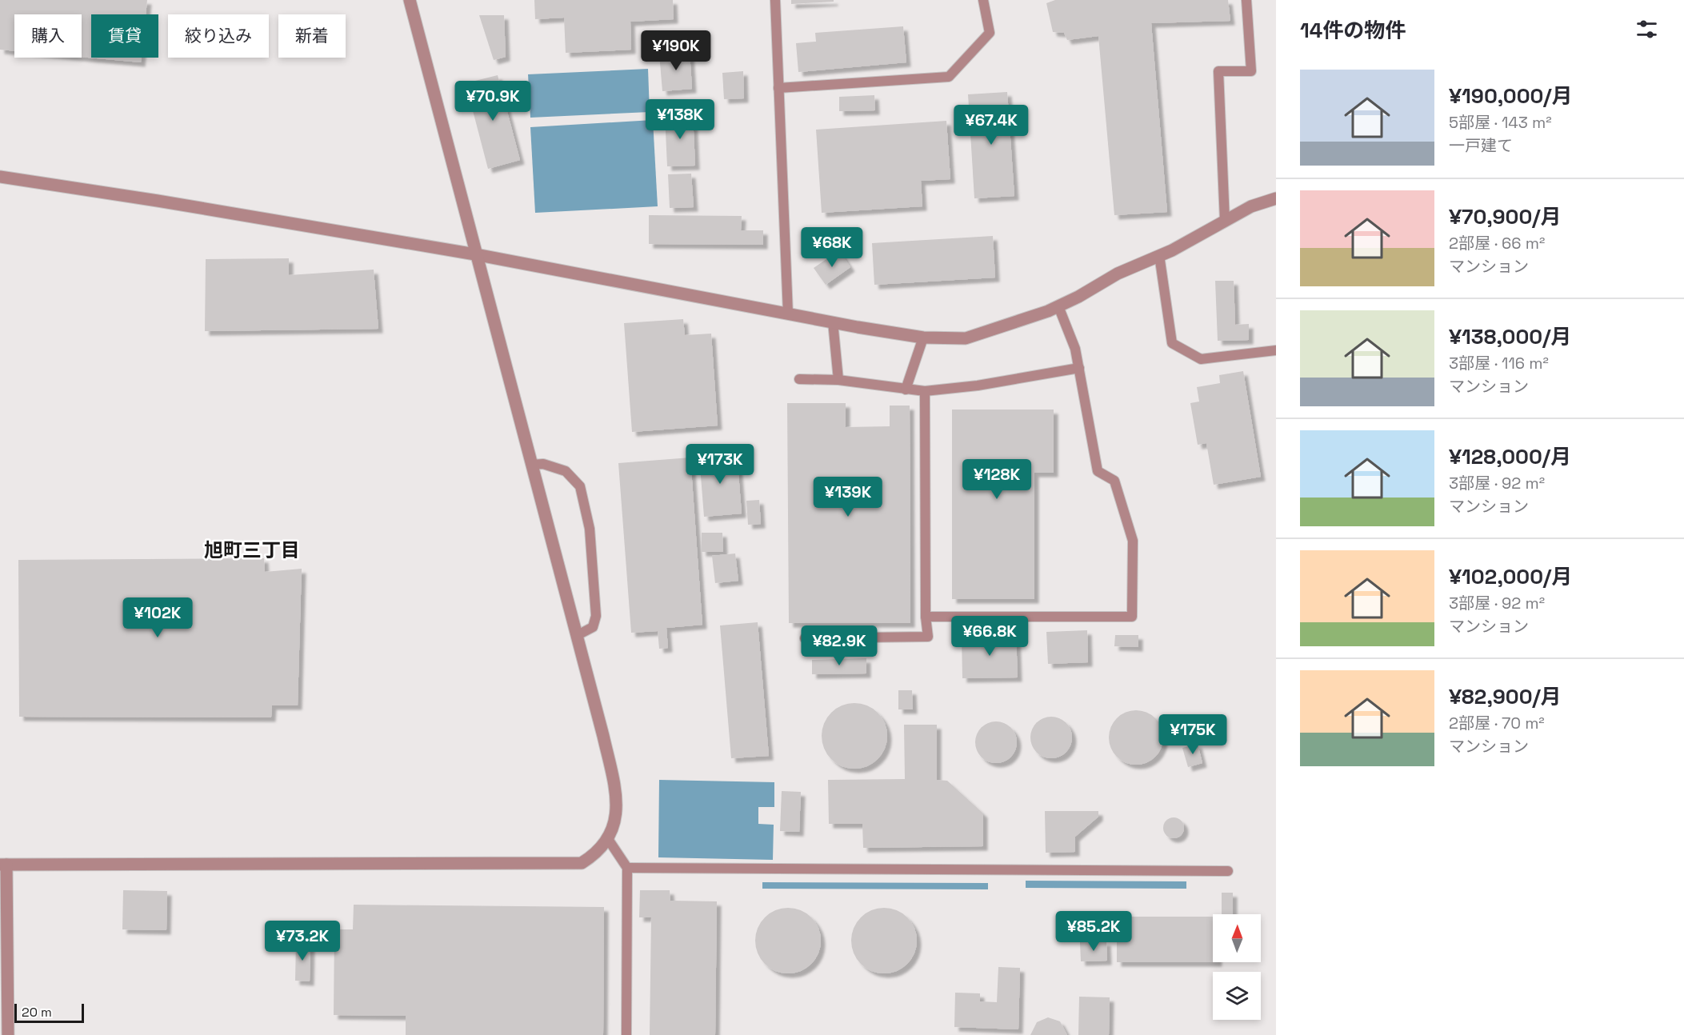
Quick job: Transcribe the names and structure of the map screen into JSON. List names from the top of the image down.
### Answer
{
  "districts": ["旭町三丁目"],
  "scale_bar": "20 m",
  "north": "top",
  "page": {
    "heading": "14件の物件",
    "chip": [
      "購入",
      "賃貸",
      "絞り込み",
      "新着"
    ],
    "price": [
      "¥190K",
      "¥70.9K",
      "¥138K",
      "¥67.4K",
      "¥68K",
      "¥173K",
      "¥128K",
      "¥139K",
      "¥102K",
      "¥66.8K",
      "¥82.9K",
      "¥175K",
      "¥85.2K",
      "¥73.2K"
    ],
    "list": [
      {
        "name": "¥190,000/月",
        "note": "5部屋 · 143 m² · 一戸建て"
      },
      {
        "name": "¥70,900/月",
        "note": "2部屋 · 66 m² · マンション"
      },
      {
        "name": "¥138,000/月",
        "note": "3部屋 · 116 m² · マンション"
      },
      {
        "name": "¥128,000/月",
        "note": "3部屋 · 92 m² · マンション"
      },
      {
        "name": "¥102,000/月",
        "note": "3部屋 · 92 m² · マンション"
      },
      {
        "name": "¥82,900/月",
        "note": "2部屋 · 70 m² · マンション"
      }
    ],
    "scale": "20 m"
  }
}
